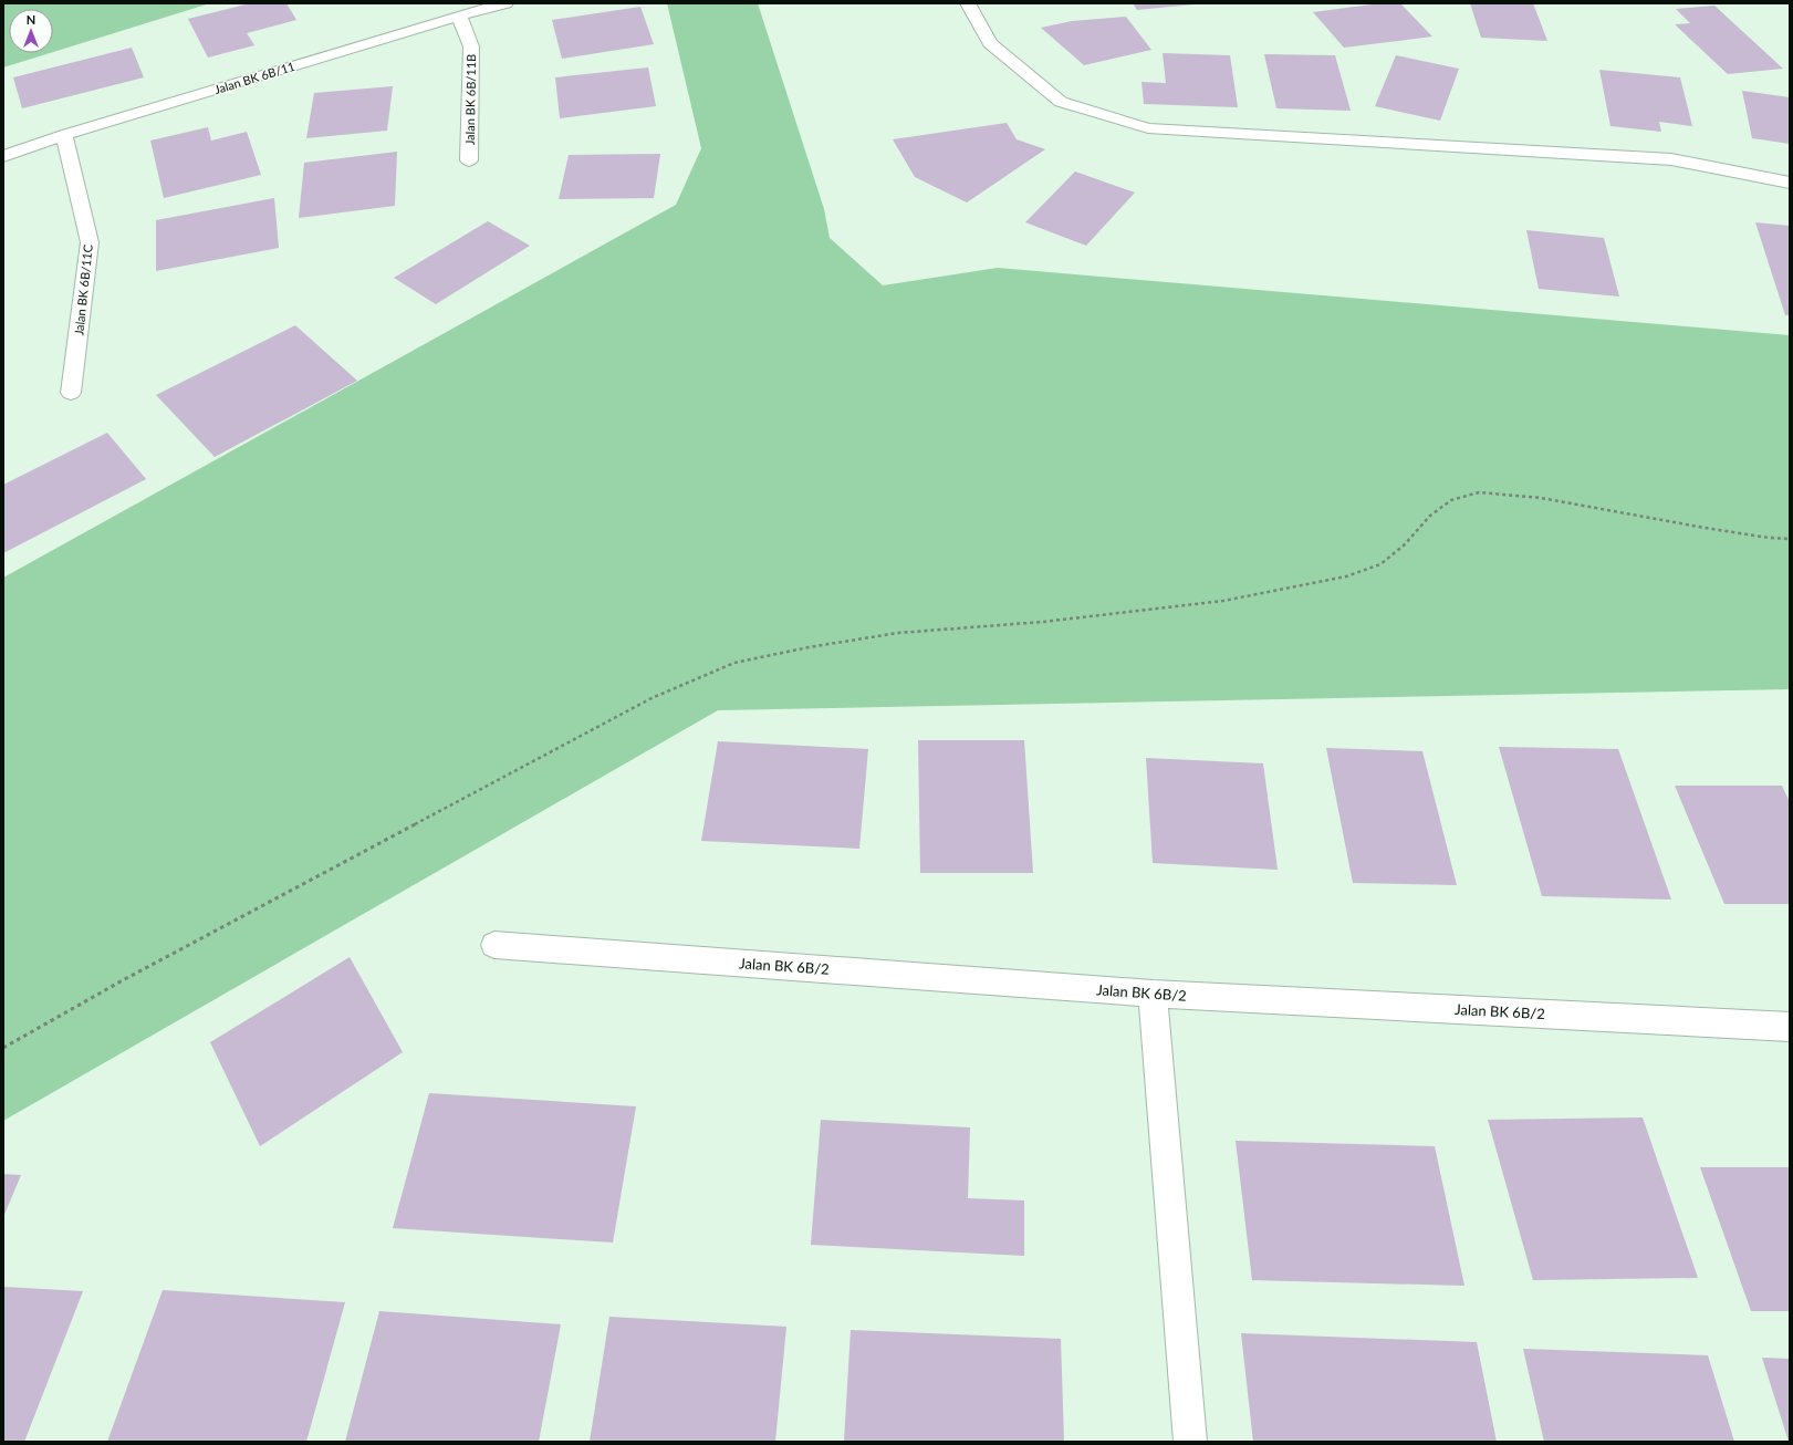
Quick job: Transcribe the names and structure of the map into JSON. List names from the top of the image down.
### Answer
{
  "streets": {
    "street": [
      "Jalan BK 6B/11",
      "Jalan BK 6B/11B",
      "Jalan BK 6B/11C",
      "Jalan BK 6B/2"
    ]
  },
  "crossings": [
    ["Jalan BK 6B/11", "Jalan BK 6B/11B"],
    ["Jalan BK 6B/11", "Jalan BK 6B/11C"]
  ],
  "north": "top"
}
